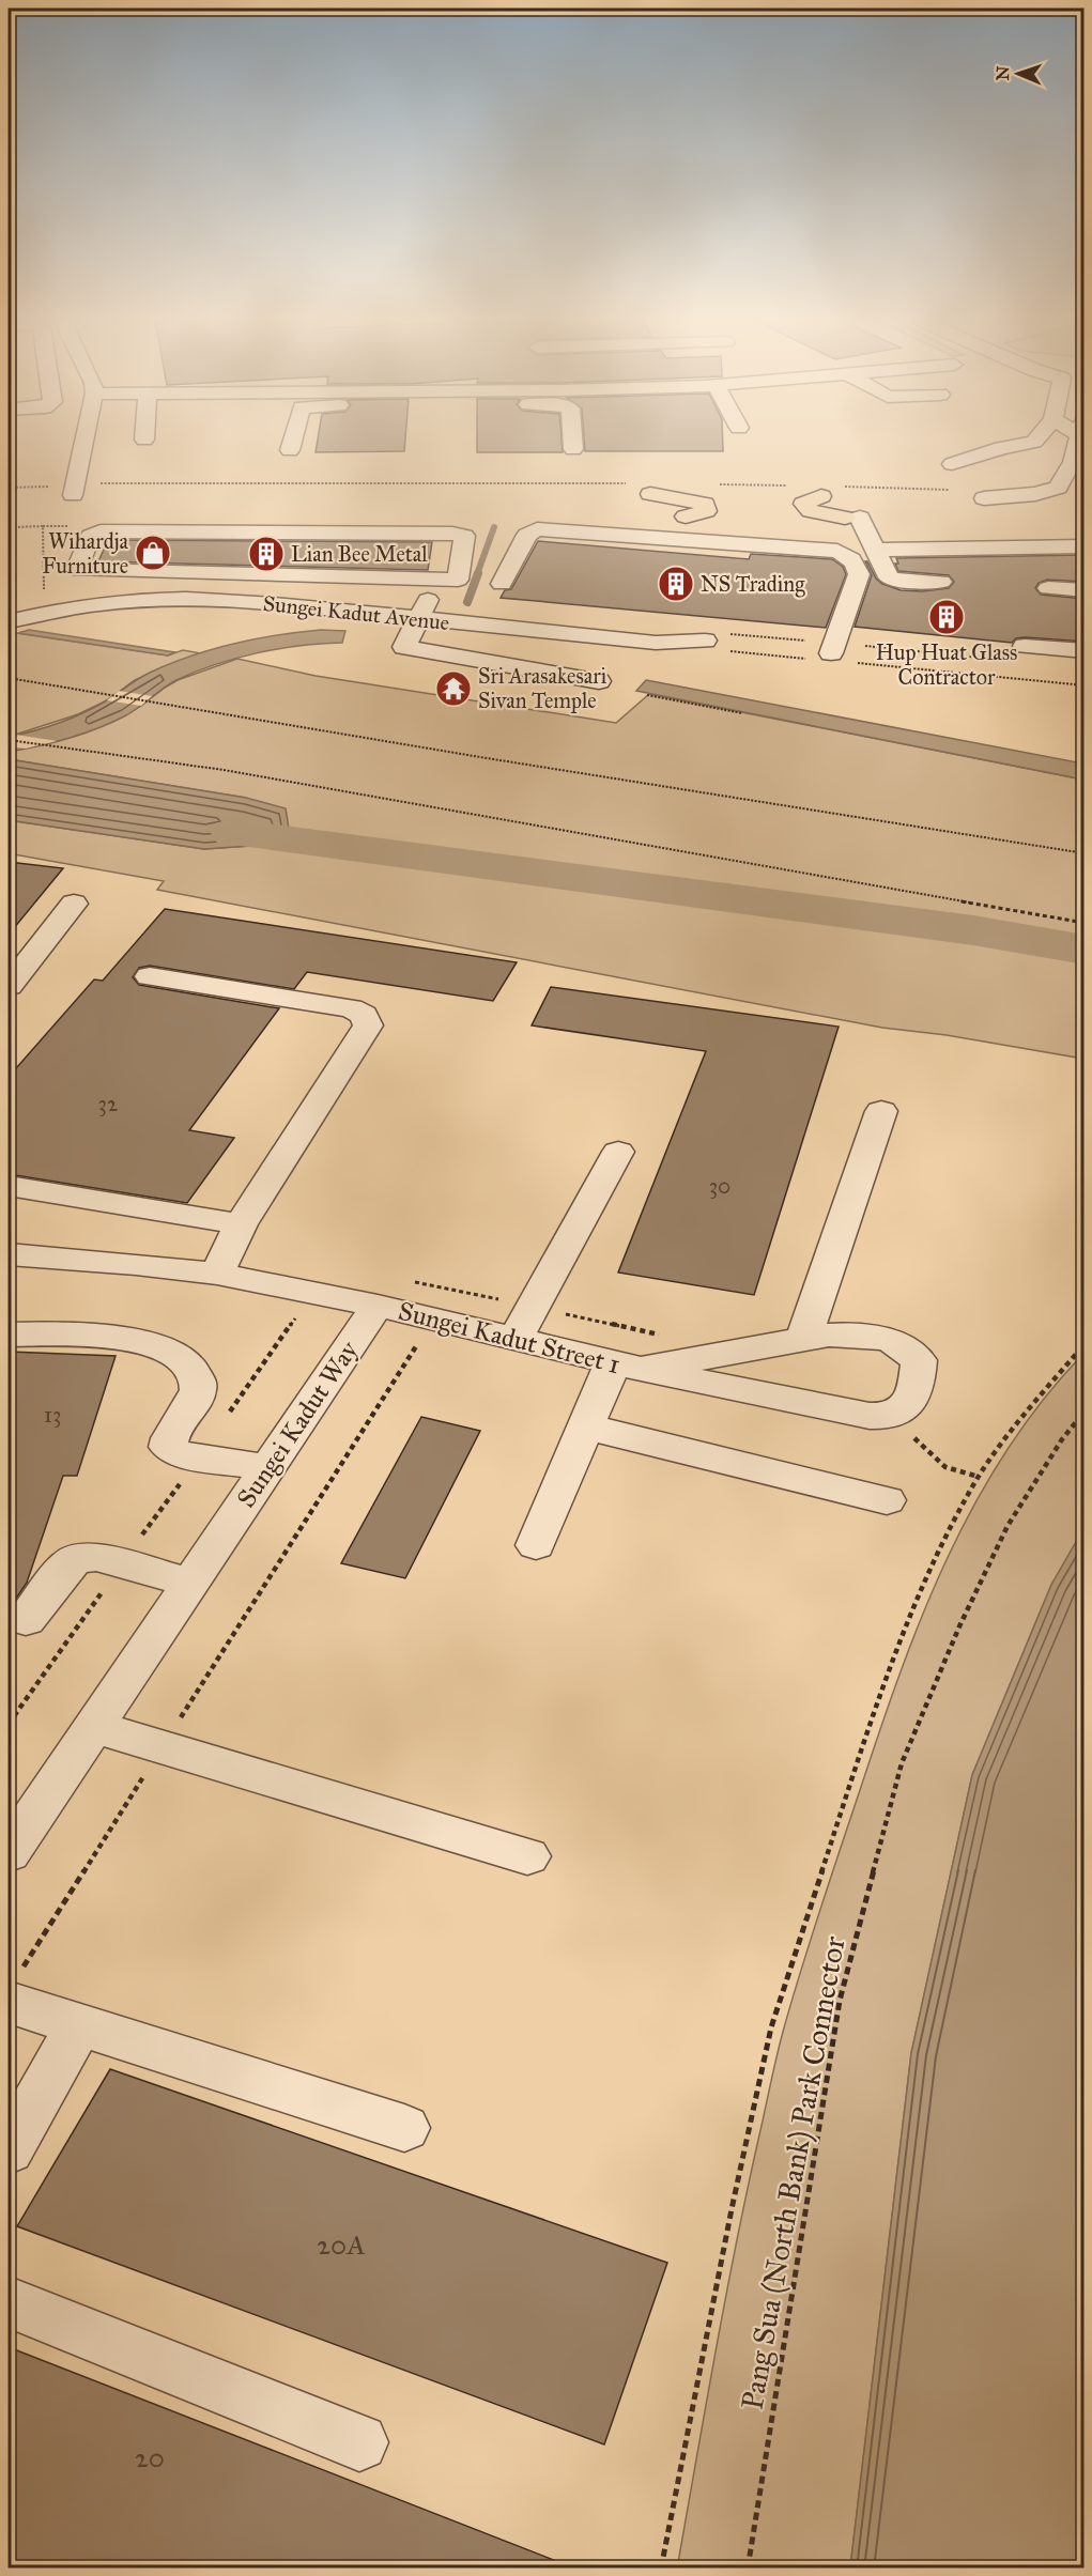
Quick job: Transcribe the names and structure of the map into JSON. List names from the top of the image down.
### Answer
{
  "streets": {
    "street": ["Sungei Kadut Avenue", "Sungei Kadut Street 1", "Sungei Kadut Way"],
    "path": ["Pang Sua (North Bank) Park Connector"]
  },
  "crossings": [
    ["Sungei Kadut Street 1", "Sungei Kadut Way"]
  ],
  "places": {
    "shop": ["Wihardja Furniture"],
    "building": ["Lian Bee Metal", "NS Trading", "Hup Huat Glass Contractor"],
    "temple": ["Sri Arasakesari Sivan Temple"]
  },
  "house_numbers": [
    "32",
    "30",
    "13",
    "20A",
    "20"
  ],
  "north": "left"
}
